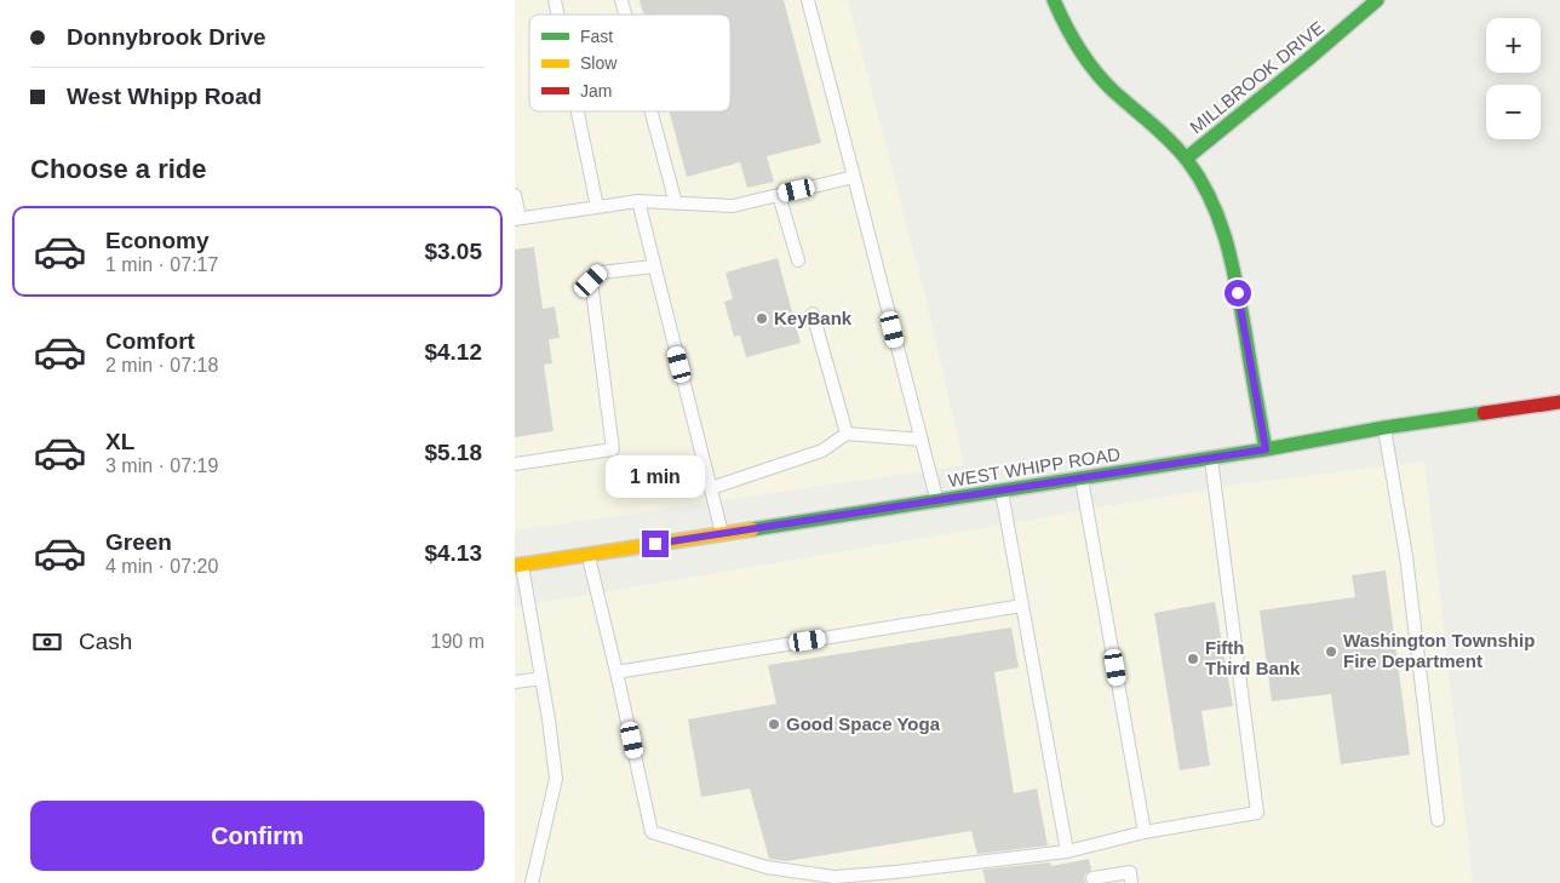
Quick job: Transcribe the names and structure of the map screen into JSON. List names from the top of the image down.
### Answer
{
  "streets": {
    "street": ["MILLBROOK DRIVE", "WEST WHIPP ROAD"]
  },
  "places": [
    "KeyBank",
    "Washington Township Fire Department",
    "Fifth Third Bank",
    "Good Space Yoga"
  ],
  "legend": ["Fast", "Slow", "Jam"],
  "page": {
    "banner": ["Donnybrook Drive", "West Whipp Road"],
    "map_buttons": ["+", "−"],
    "heading": "Choose a ride",
    "list": [
      {
        "name": "Economy",
        "note": "1 min · 07:17",
        "value": "$3.05"
      },
      {
        "name": "Comfort",
        "note": "2 min · 07:18",
        "value": "$4.12"
      },
      {
        "name": "XL",
        "note": "3 min · 07:19",
        "value": "$5.18"
      },
      {
        "name": "Green",
        "note": "4 min · 07:20",
        "value": "$4.13"
      }
    ],
    "bubble": "1 min",
    "pay": ["Cash", "190 m"],
    "buttons": "Confirm"
  }
}
